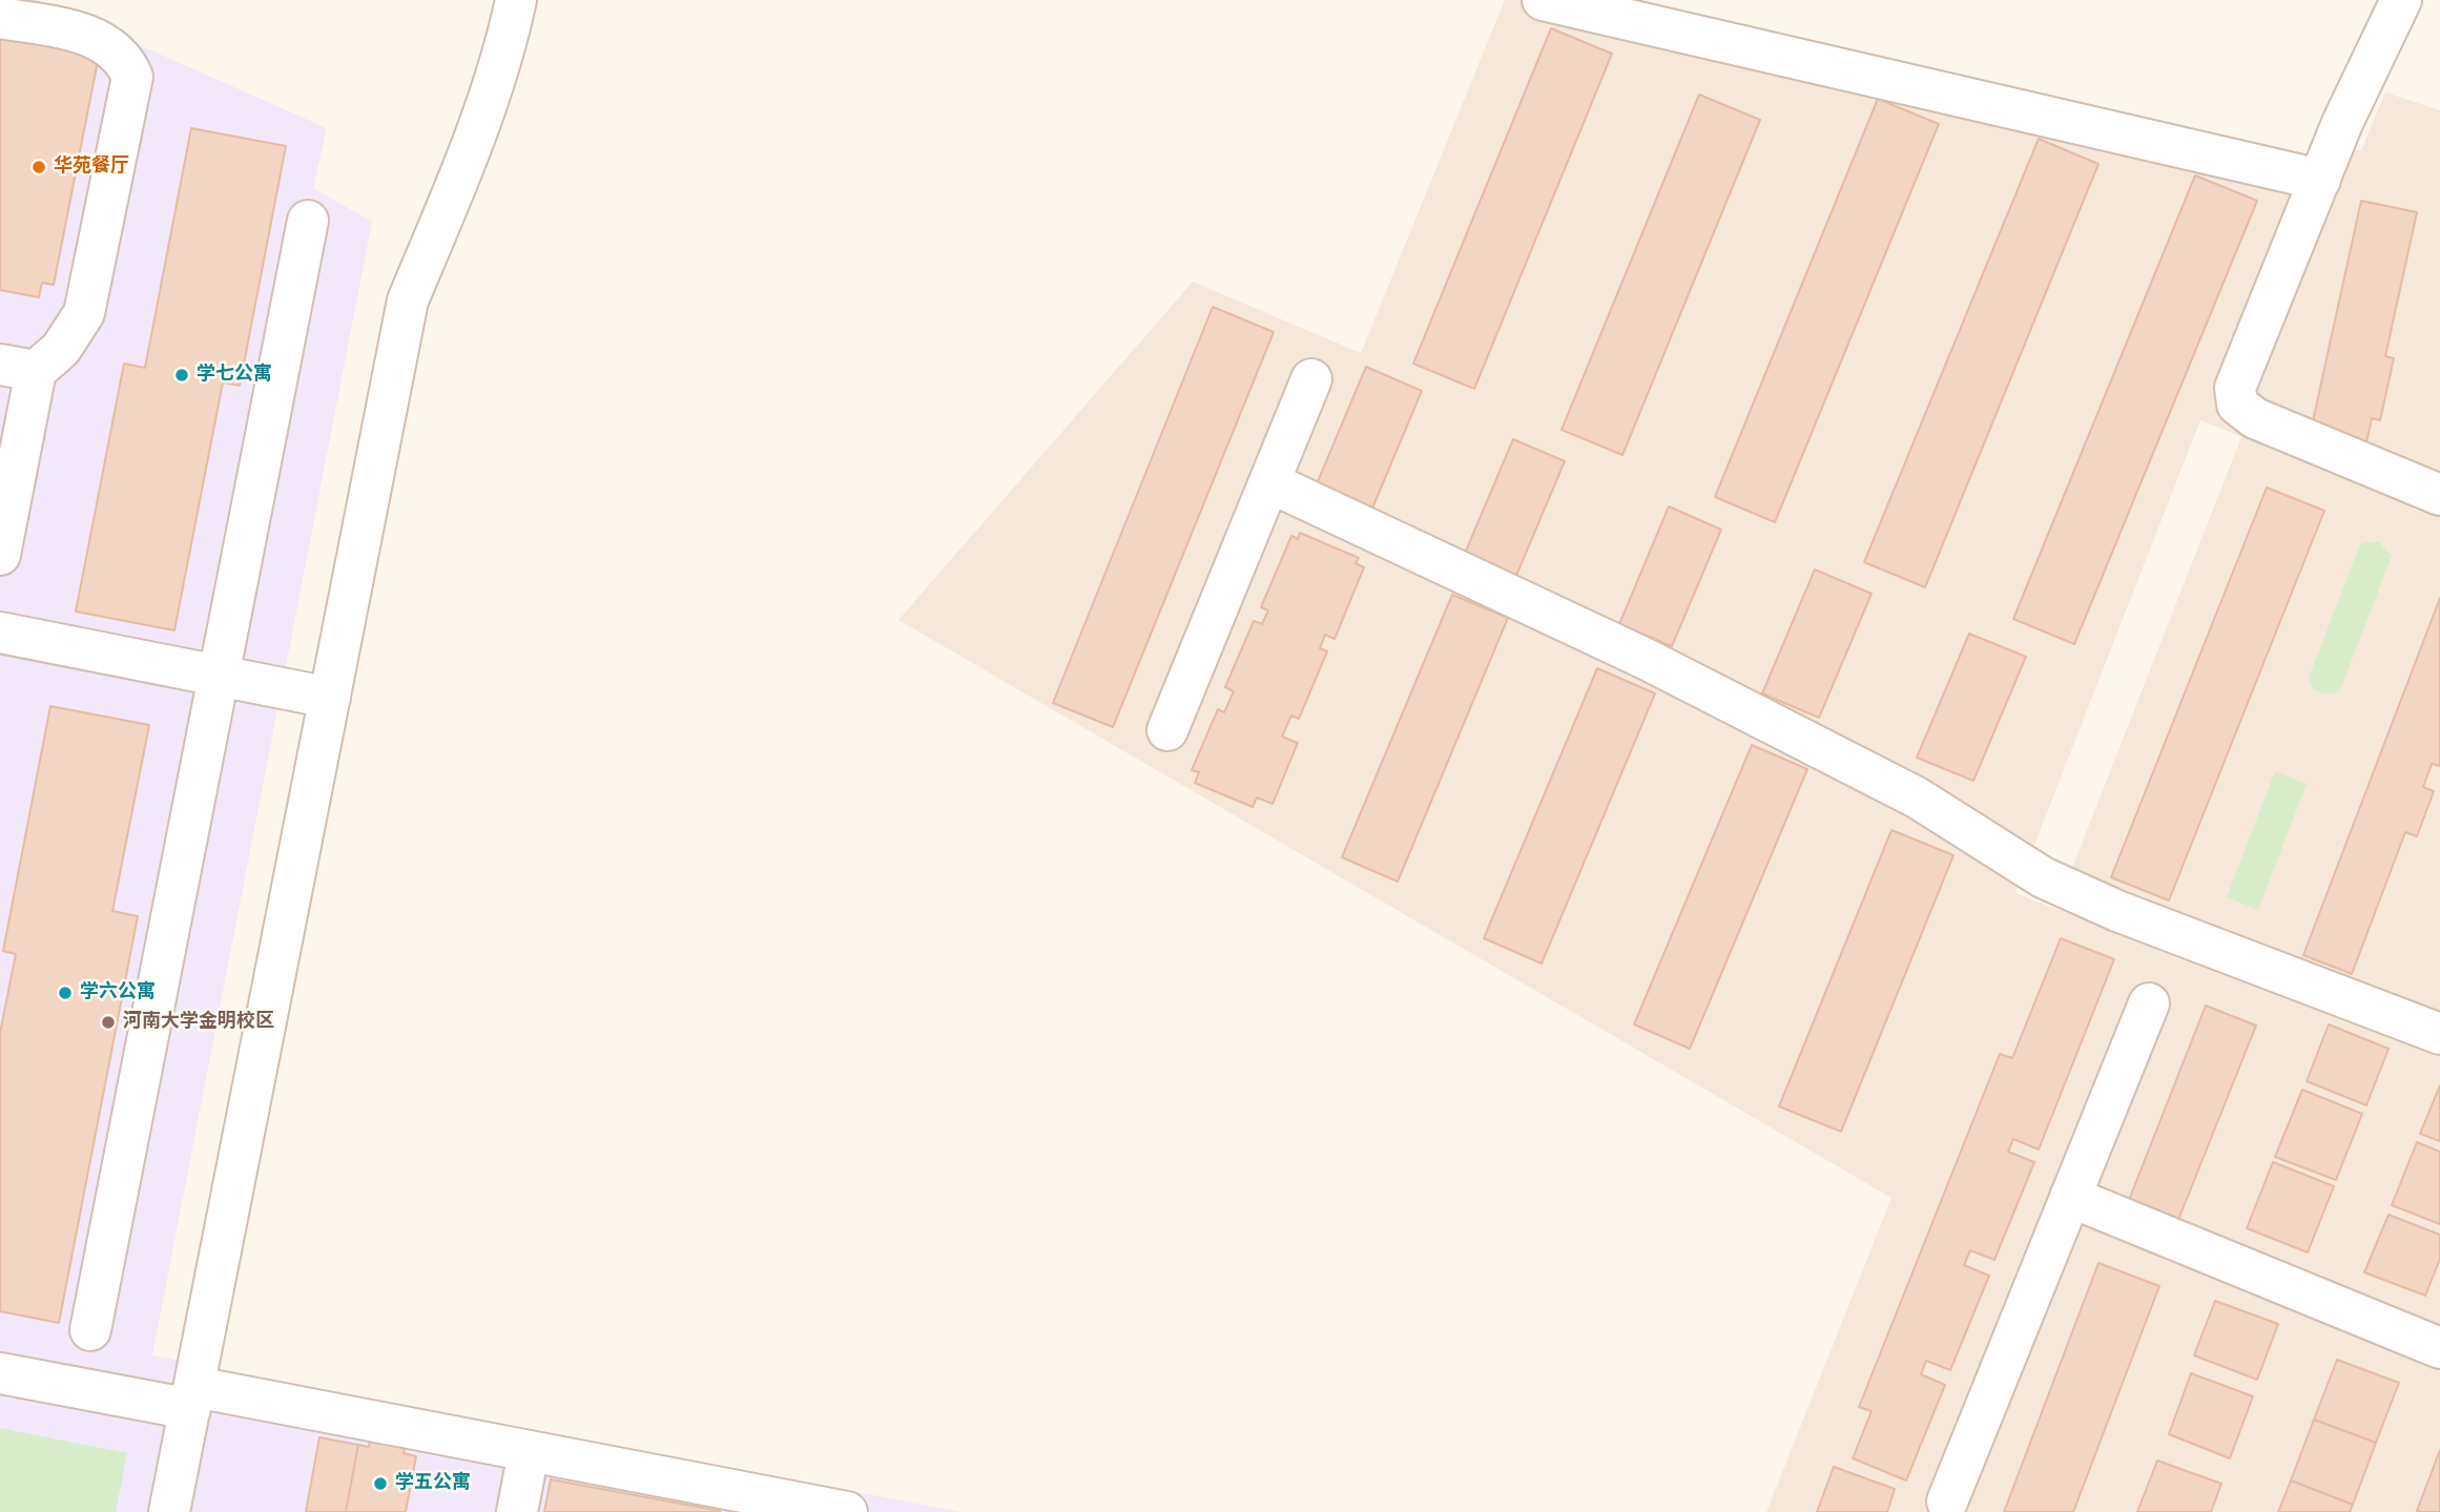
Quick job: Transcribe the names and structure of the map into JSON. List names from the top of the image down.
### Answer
{
  "places": [
    "华苑餐厅",
    "学七公寓",
    "学六公寓",
    "河南大学金明校区",
    "学五公寓"
  ]
}
